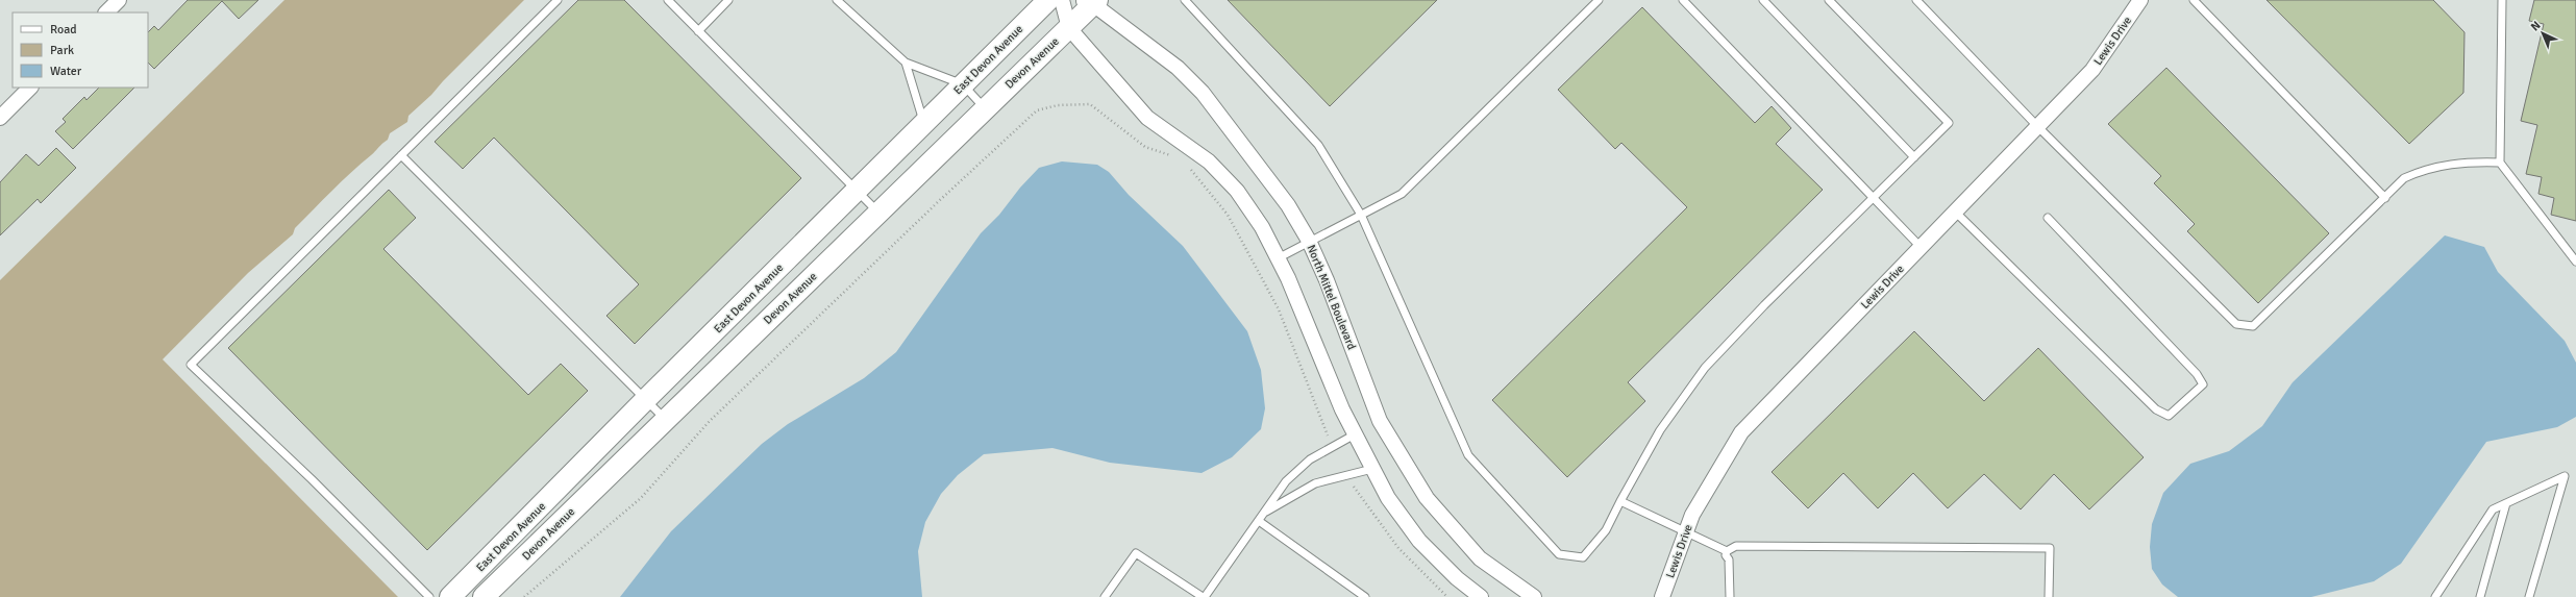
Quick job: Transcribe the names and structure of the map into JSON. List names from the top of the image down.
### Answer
{
  "streets": {
    "main road": ["East Devon Avenue", "Devon Avenue"],
    "street": ["Lewis Drive", "North Mittel Boulevard"]
  },
  "crossings": [
    ["Devon Avenue", "North Mittel Boulevard"]
  ],
  "legend": ["Road", "Park", "Water"],
  "north": "top left"
}
